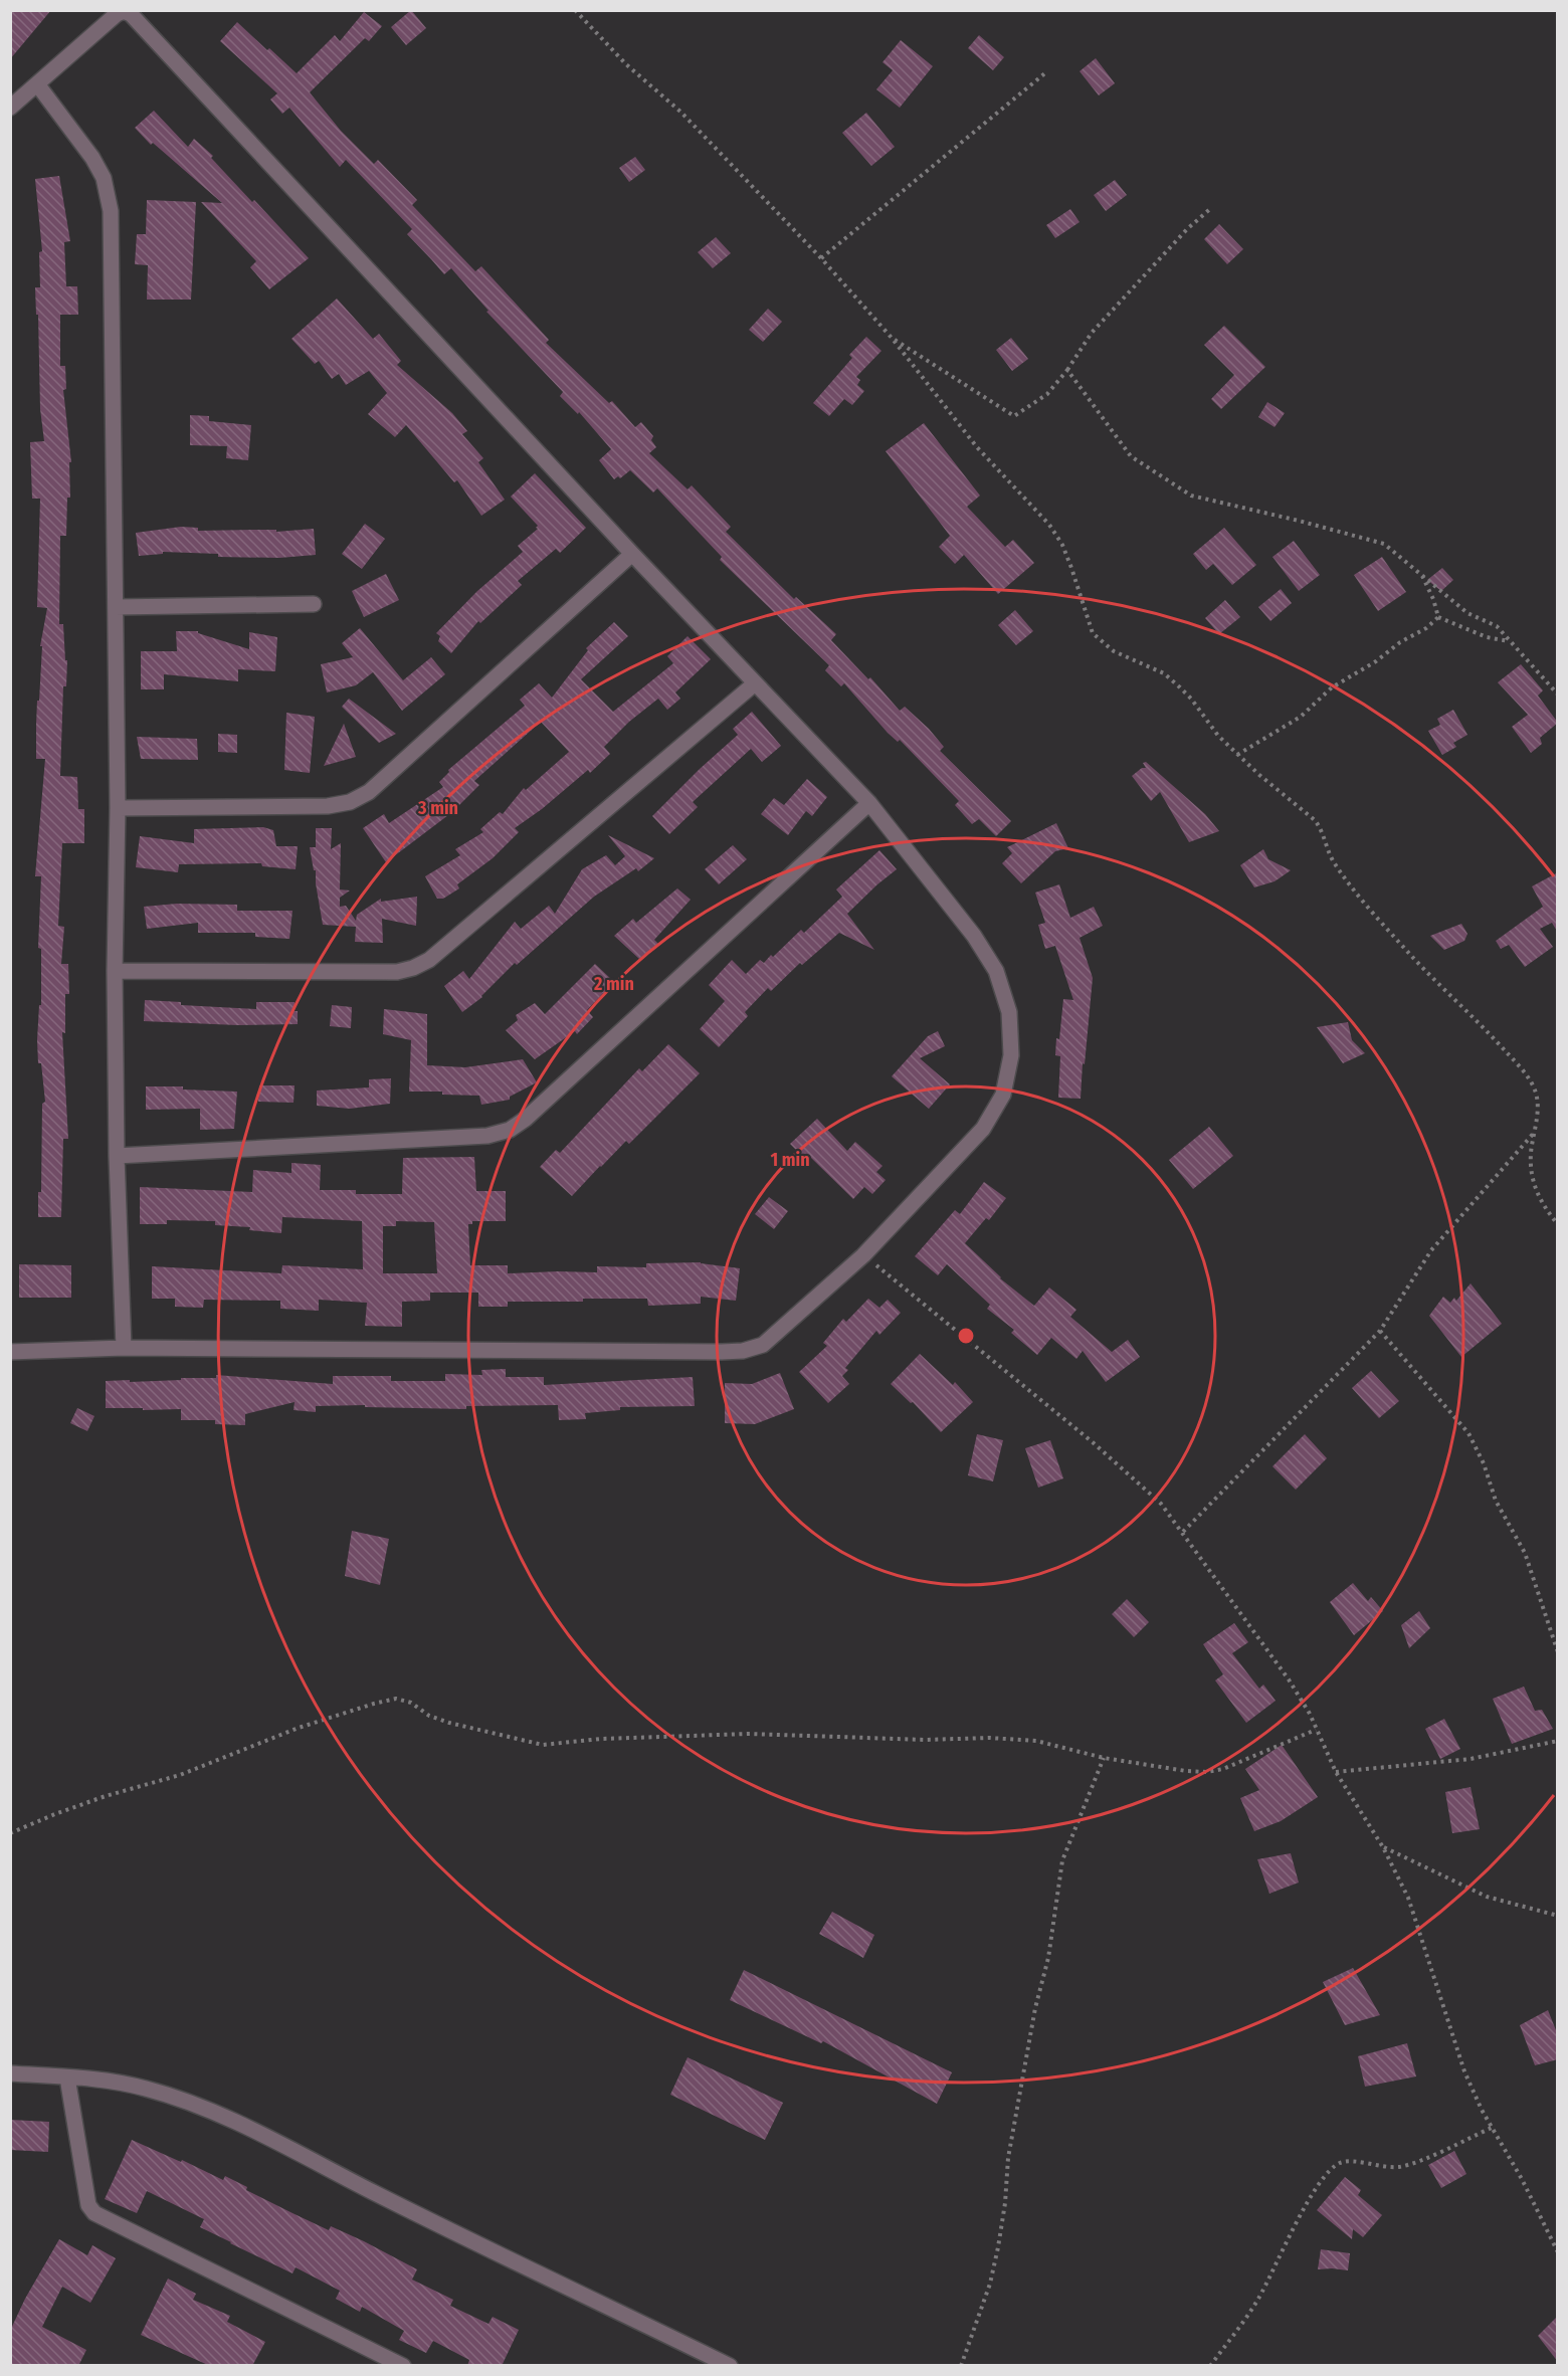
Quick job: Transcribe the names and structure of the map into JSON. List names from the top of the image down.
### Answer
{
  "rings": ["3 min", "2 min", "1 min"]
}
